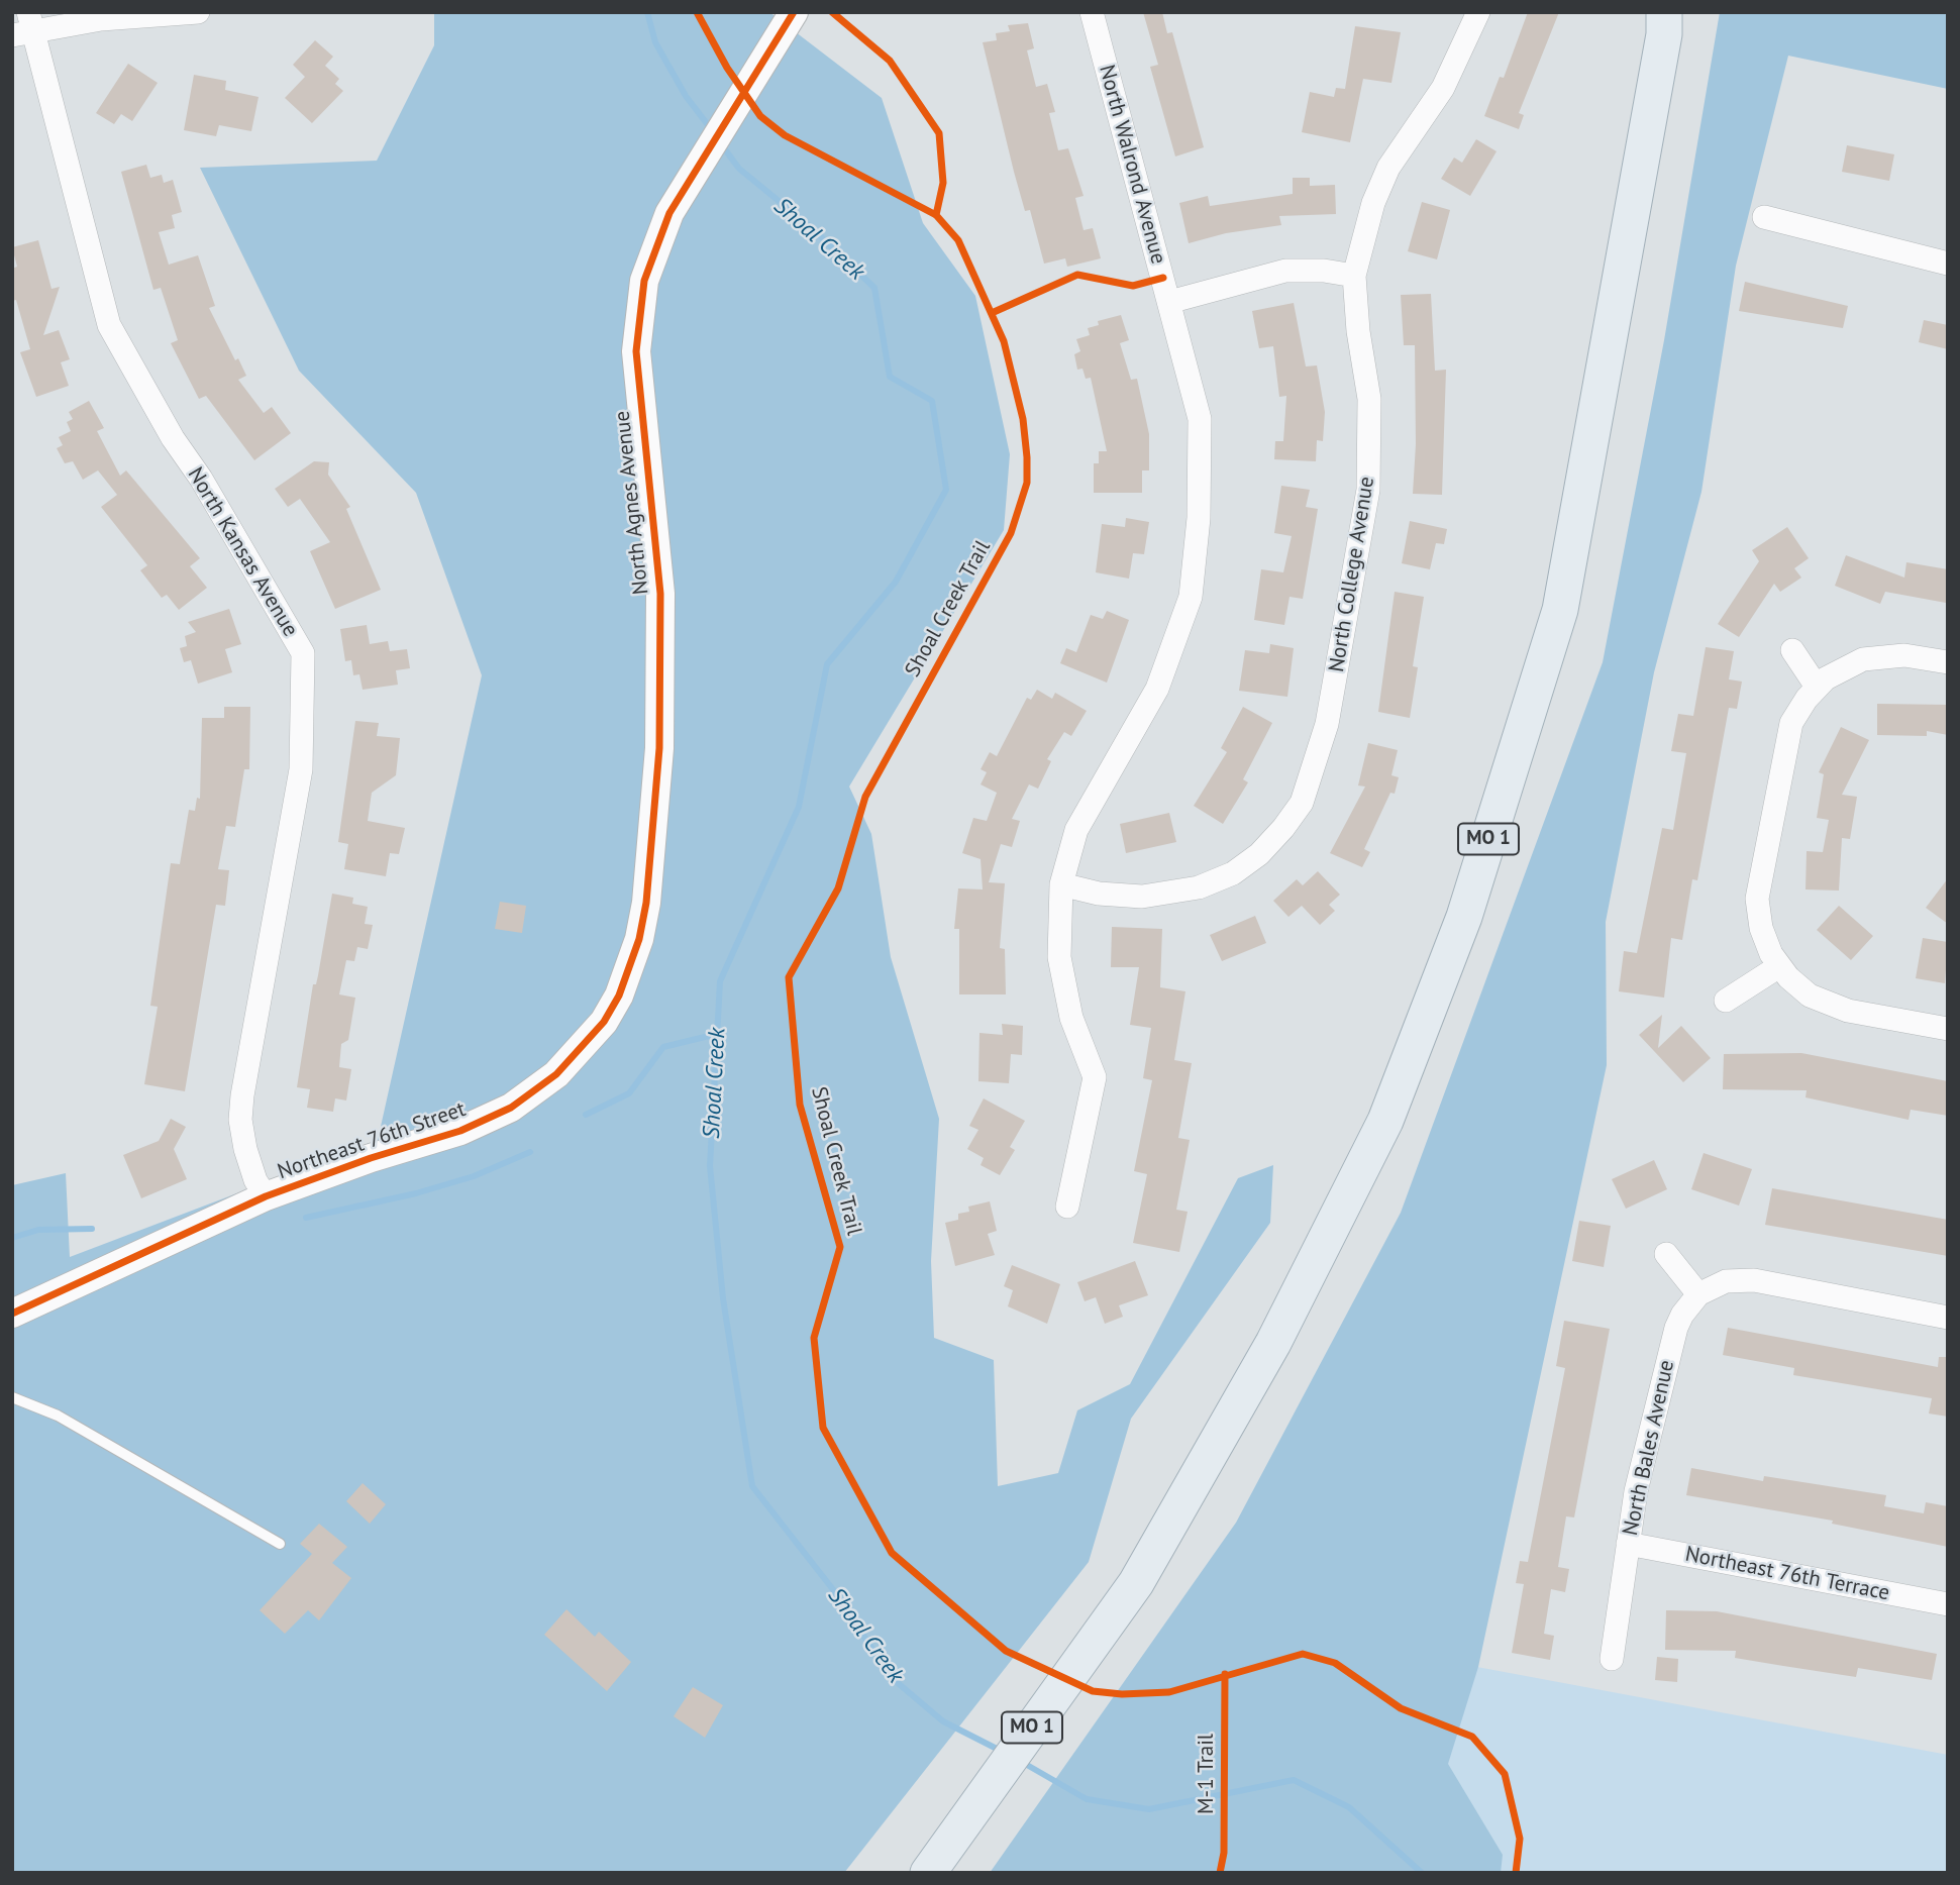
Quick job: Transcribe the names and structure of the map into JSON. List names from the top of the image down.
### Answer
{
  "streets": {
    "main road": ["MO 1"],
    "street": [
      "North Walrond Avenue",
      "North Agnes Avenue",
      "North Kansas Avenue",
      "North College Avenue",
      "Northeast 76th Street",
      "North Bales Avenue",
      "Northeast 76th Terrace"
    ],
    "cycle path": ["Shoal Creek Trail", "M-1 Trail"]
  },
  "crossings": [
    ["North Walrond Avenue", "North College Avenue"],
    ["North Agnes Avenue", "Northeast 76th Street"],
    ["North Kansas Avenue", "Northeast 76th Street"],
    ["North Bales Avenue", "Northeast 76th Terrace"]
  ],
  "water": ["Shoal Creek"]
}
